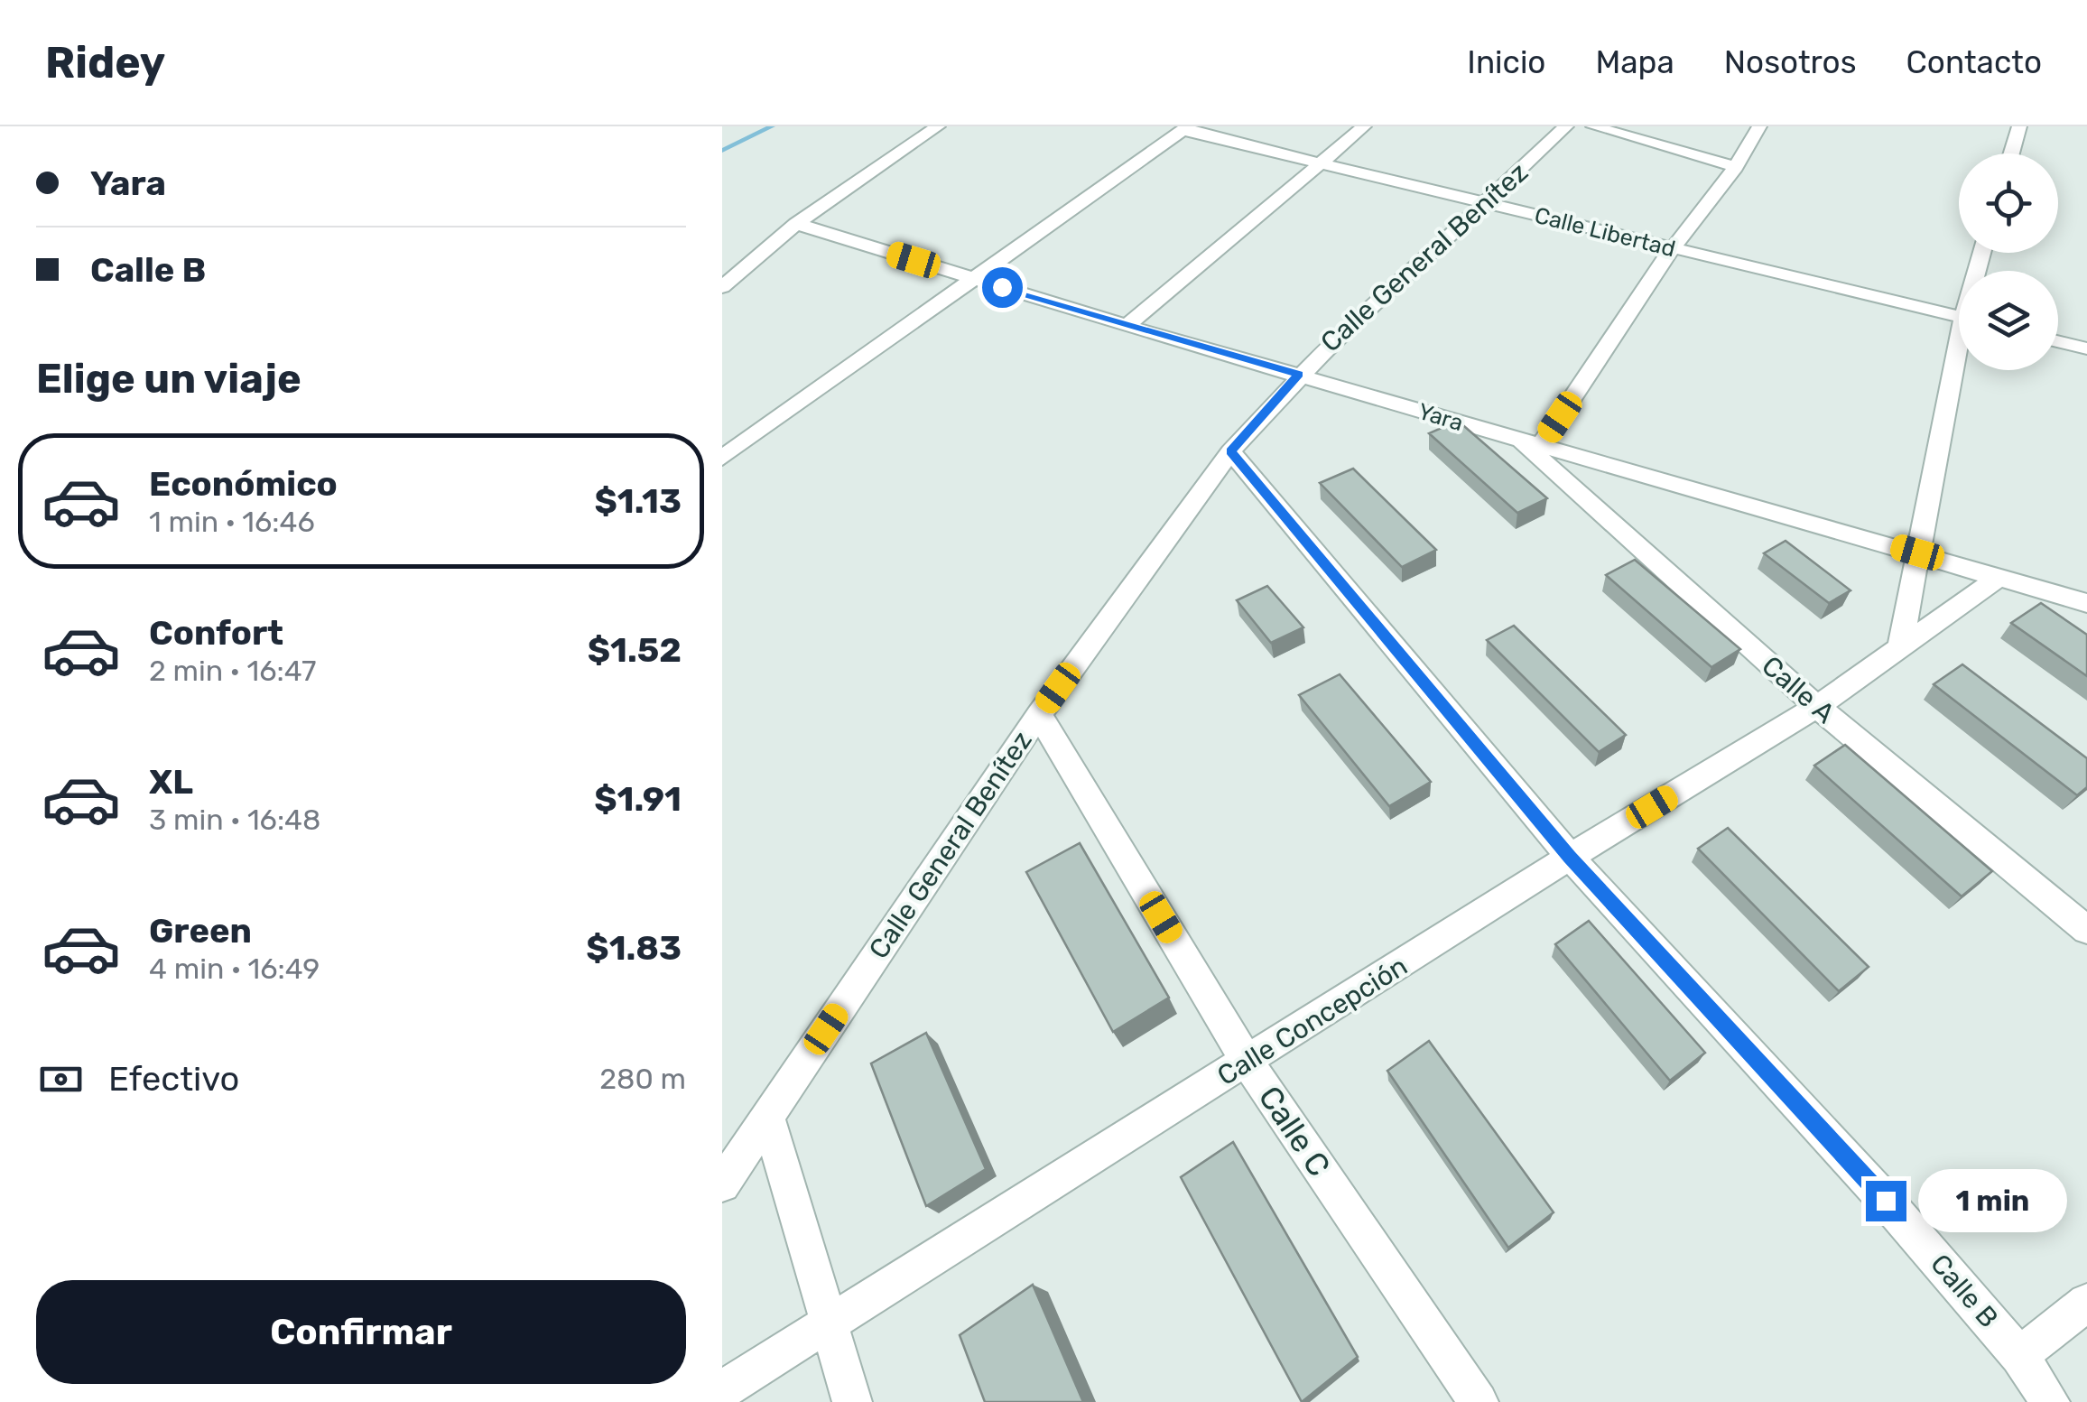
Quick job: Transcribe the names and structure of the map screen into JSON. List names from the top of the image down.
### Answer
{
  "streets": {
    "street": [
      "Calle Libertad",
      "Calle General Benítez",
      "Yara",
      "Calle A",
      "Calle Concepción",
      "Calle C",
      "Calle B"
    ]
  },
  "crossings": [
    ["Calle Libertad", "Calle General Benítez"],
    ["Calle General Benítez", "Yara"],
    ["Calle General Benítez", "Calle C"],
    ["Calle General Benítez", "Calle B"],
    ["Yara", "Calle A"],
    ["Yara", "Calle Concepción"],
    ["Calle A", "Calle Concepción"],
    ["Calle Concepción", "Calle C"],
    ["Calle Concepción", "Calle B"]
  ],
  "page": {
    "header": "Ridey",
    "nav": [
      "Inicio",
      "Mapa",
      "Nosotros",
      "Contacto"
    ],
    "banner": ["Yara", "Calle B"],
    "heading": "Elige un viaje",
    "list": [
      {
        "name": "Económico",
        "note": "1 min · 16:46",
        "value": "$1.13"
      },
      {
        "name": "Confort",
        "note": "2 min · 16:47",
        "value": "$1.52"
      },
      {
        "name": "XL",
        "note": "3 min · 16:48",
        "value": "$1.91"
      },
      {
        "name": "Green",
        "note": "4 min · 16:49",
        "value": "$1.83"
      }
    ],
    "pay": ["Efectivo", "280 m"],
    "bubble": "1 min",
    "buttons": "Confirmar"
  }
}
